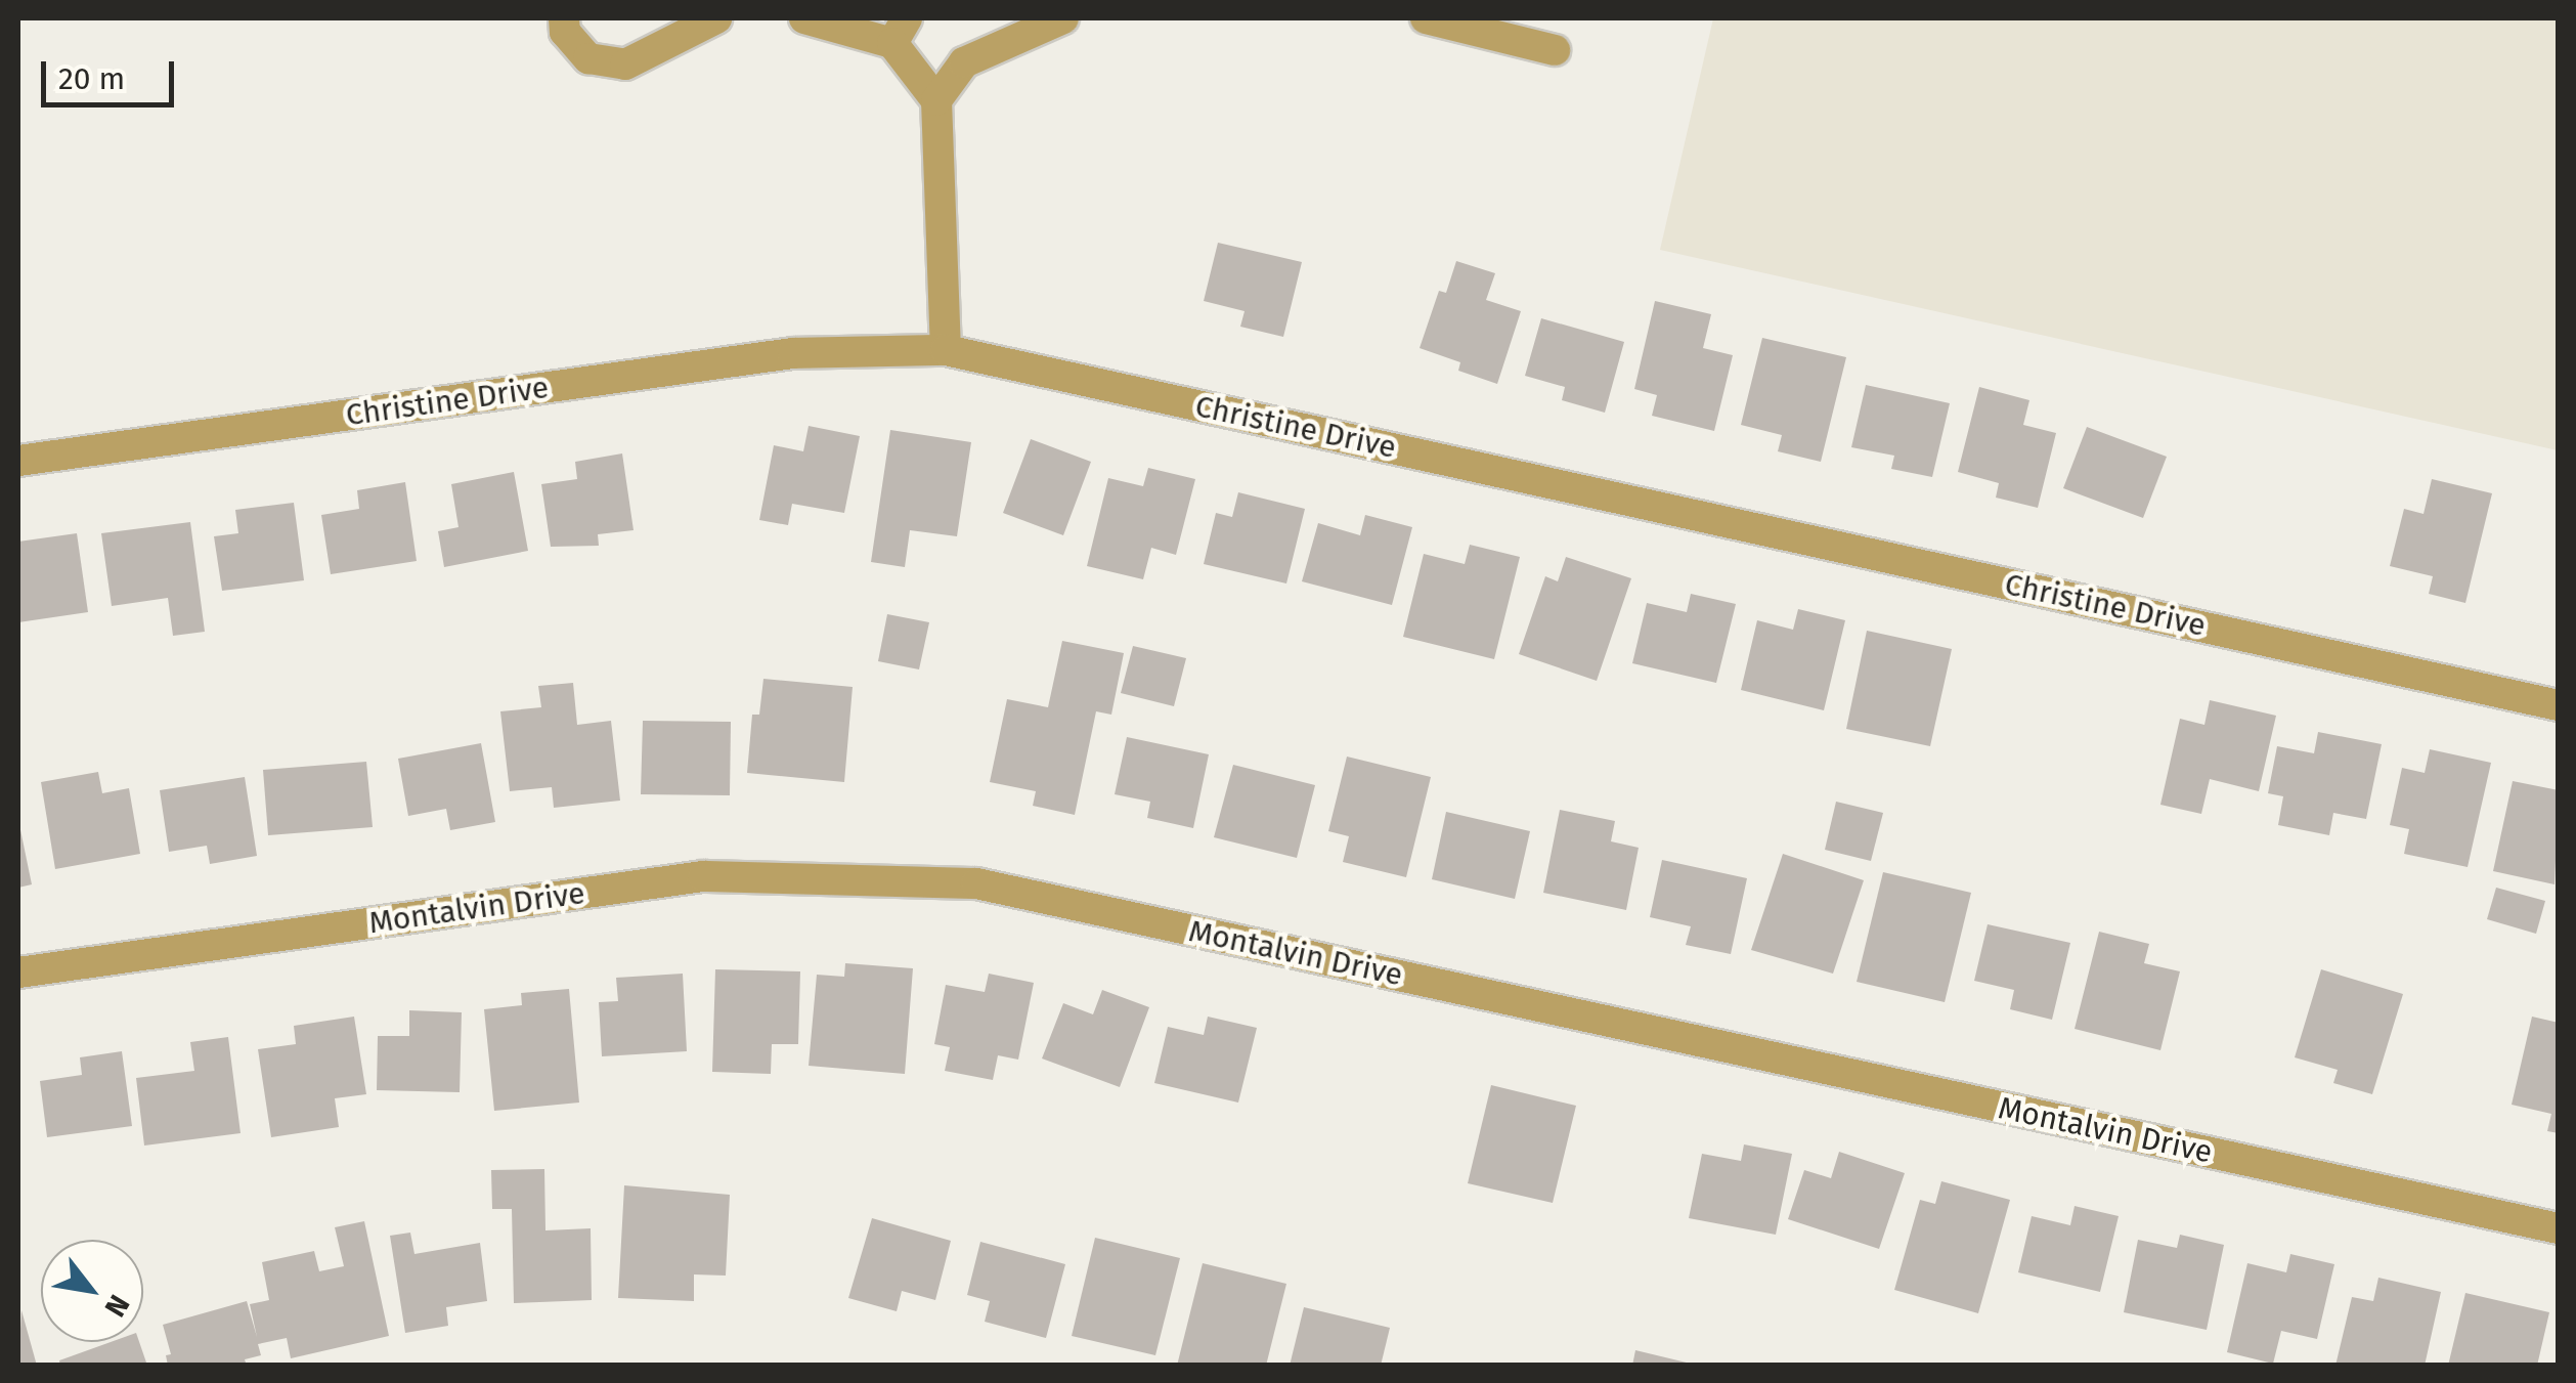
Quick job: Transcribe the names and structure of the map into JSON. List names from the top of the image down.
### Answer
{
  "streets": {
    "street": ["Christine Drive", "Montalvin Drive"]
  },
  "scale_bar": "20 m",
  "north": "bottom right"
}
